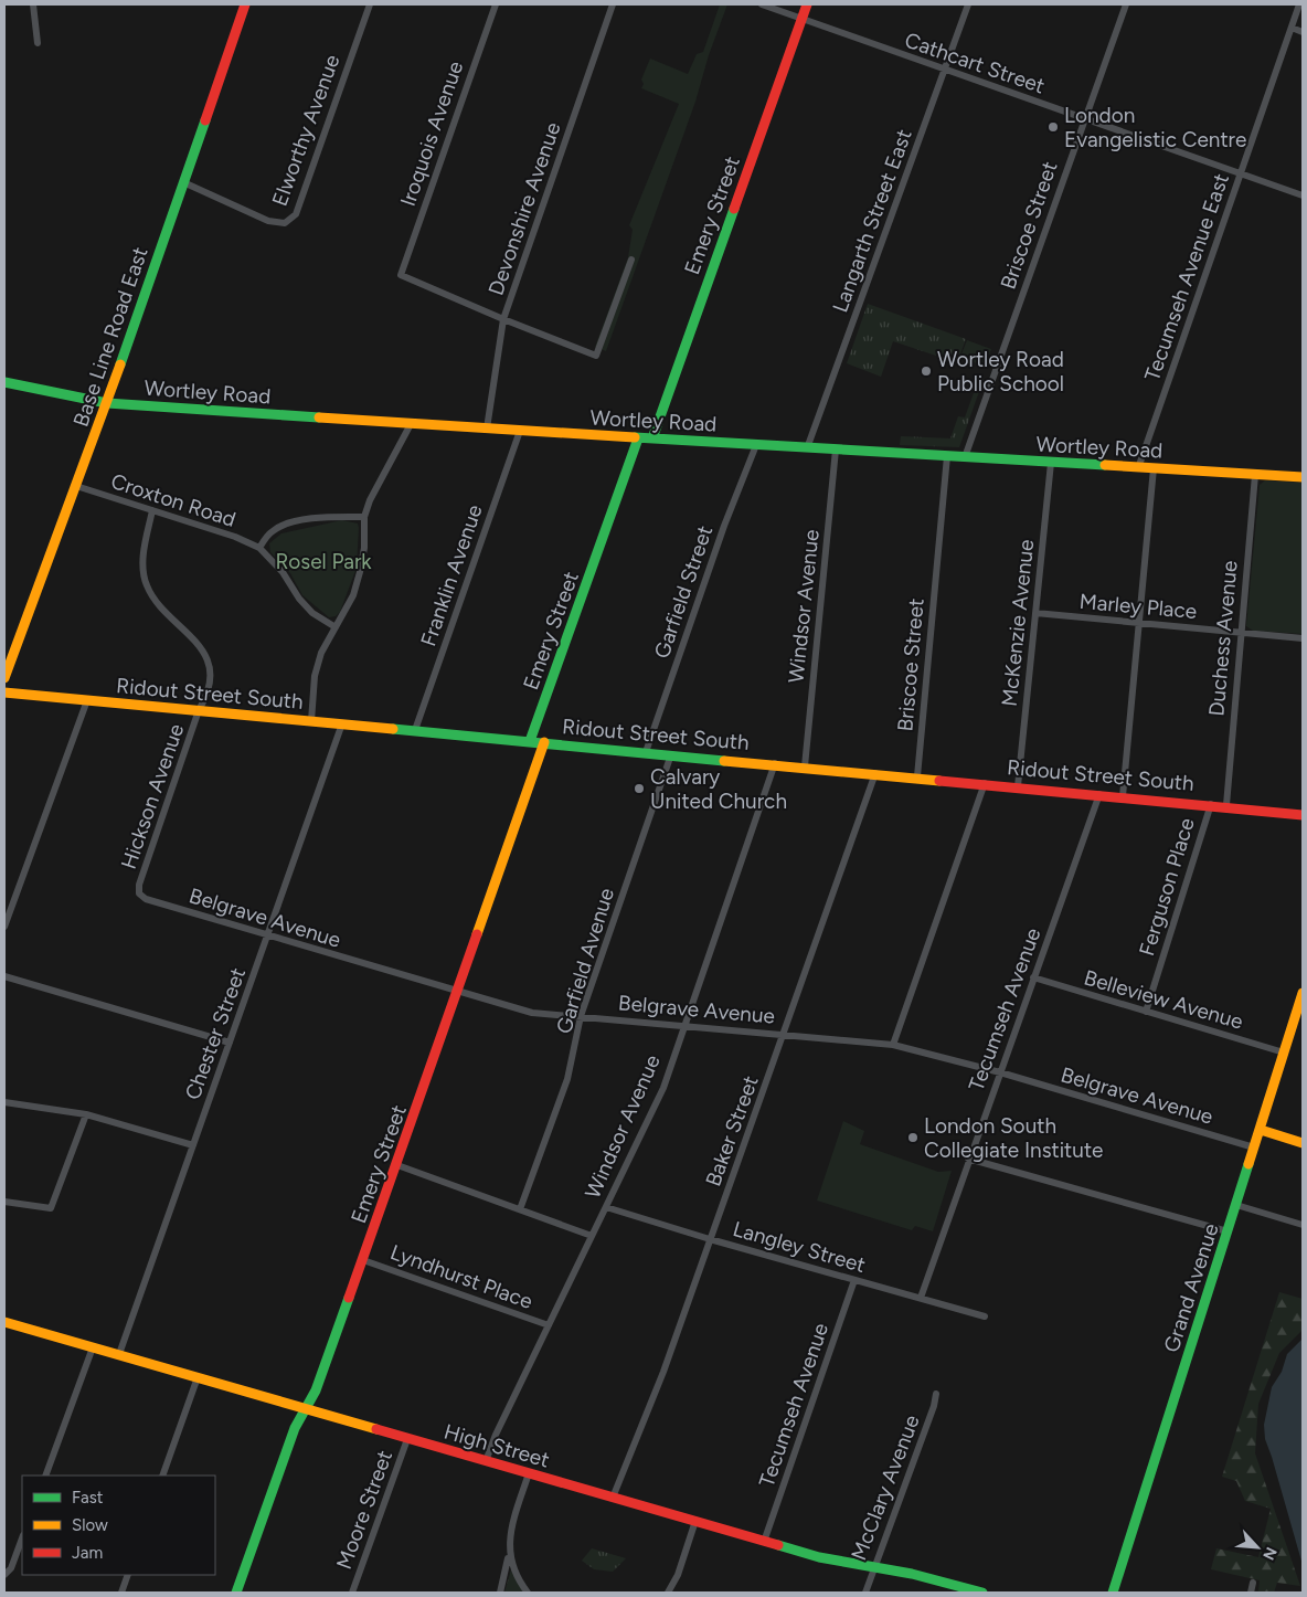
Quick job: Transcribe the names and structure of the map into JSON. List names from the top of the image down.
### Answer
{
  "streets": {
    "street": [
      "Cathcart Street",
      "Elworthy Avenue",
      "Iroquois Avenue",
      "Devonshire Avenue",
      "Emery Street",
      "Langarth Street East",
      "Briscoe Street",
      "Tecumseh Avenue East",
      "Base Line Road East",
      "Wortley Road",
      "Croxton Road",
      "Franklin Avenue",
      "Garfield Street",
      "Windsor Avenue",
      "Marley Place",
      "McKenzie Avenue",
      "Duchess Avenue",
      "Ridout Street South",
      "Hickson Avenue",
      "Ferguson Place",
      "Belgrave Avenue",
      "Garfield Avenue",
      "Belleview Avenue",
      "Tecumseh Avenue",
      "Chester Street",
      "Baker Street",
      "Langley Street",
      "Lyndhurst Place",
      "Grand Avenue",
      "High Street",
      "McClary Avenue",
      "Moore Street"
    ]
  },
  "crossings": [
    ["Cathcart Street", "Emery Street"],
    ["Cathcart Street", "Langarth Street East"],
    ["Cathcart Street", "Briscoe Street"],
    ["Cathcart Street", "Tecumseh Avenue East"],
    ["Elworthy Avenue", "Base Line Road East"],
    ["Iroquois Avenue", "Devonshire Avenue"],
    ["Devonshire Avenue", "Wortley Road"],
    ["Emery Street", "Wortley Road"],
    ["Emery Street", "Ridout Street South"],
    ["Emery Street", "Belgrave Avenue"],
    ["Emery Street", "Lyndhurst Place"],
    ["Emery Street", "High Street"],
    ["Langarth Street East", "Wortley Road"],
    ["Briscoe Street", "Wortley Road"],
    ["Briscoe Street", "Ridout Street South"],
    ["Tecumseh Avenue East", "Wortley Road"],
    ["Base Line Road East", "Wortley Road"],
    ["Base Line Road East", "Croxton Road"],
    ["Wortley Road", "Franklin Avenue"],
    ["Wortley Road", "Garfield Street"],
    ["Wortley Road", "Windsor Avenue"],
    ["Wortley Road", "McKenzie Avenue"],
    ["Wortley Road", "Duchess Avenue"],
    ["Croxton Road", "Hickson Avenue"],
    ["Franklin Avenue", "Ridout Street South"],
    ["Garfield Street", "Ridout Street South"],
    ["Windsor Avenue", "Ridout Street South"],
    ["Windsor Avenue", "Belgrave Avenue"],
    ["Windsor Avenue", "Langley Street"],
    ["Windsor Avenue", "Lyndhurst Place"],
    ["Windsor Avenue", "High Street"],
    ["Marley Place", "McKenzie Avenue"],
    ["Marley Place", "Duchess Avenue"],
    ["McKenzie Avenue", "Ridout Street South"],
    ["Duchess Avenue", "Ridout Street South"],
    ["Ridout Street South", "Hickson Avenue"],
    ["Ridout Street South", "Ferguson Place"],
    ["Ridout Street South", "Garfield Avenue"],
    ["Ridout Street South", "Tecumseh Avenue"],
    ["Ridout Street South", "Chester Street"],
    ["Ridout Street South", "Baker Street"],
    ["Hickson Avenue", "Belgrave Avenue"],
    ["Ferguson Place", "Belleview Avenue"],
    ["Belgrave Avenue", "Garfield Avenue"],
    ["Belgrave Avenue", "Tecumseh Avenue"],
    ["Belgrave Avenue", "Chester Street"],
    ["Belgrave Avenue", "Baker Street"],
    ["Belgrave Avenue", "Grand Avenue"],
    ["Belleview Avenue", "Tecumseh Avenue"],
    ["Belleview Avenue", "Grand Avenue"],
    ["Tecumseh Avenue", "Langley Street"],
    ["Tecumseh Avenue", "High Street"],
    ["Chester Street", "High Street"],
    ["Baker Street", "Langley Street"],
    ["Baker Street", "High Street"],
    ["High Street", "McClary Avenue"],
    ["High Street", "Moore Street"]
  ],
  "parks": ["Rosel Park"],
  "places": [
    "London Evangelistic Centre",
    "Wortley Road Public School",
    "Calvary United Church",
    "London South Collegiate Institute"
  ],
  "legend": ["Fast", "Slow", "Jam"],
  "north": "bottom right"
}
